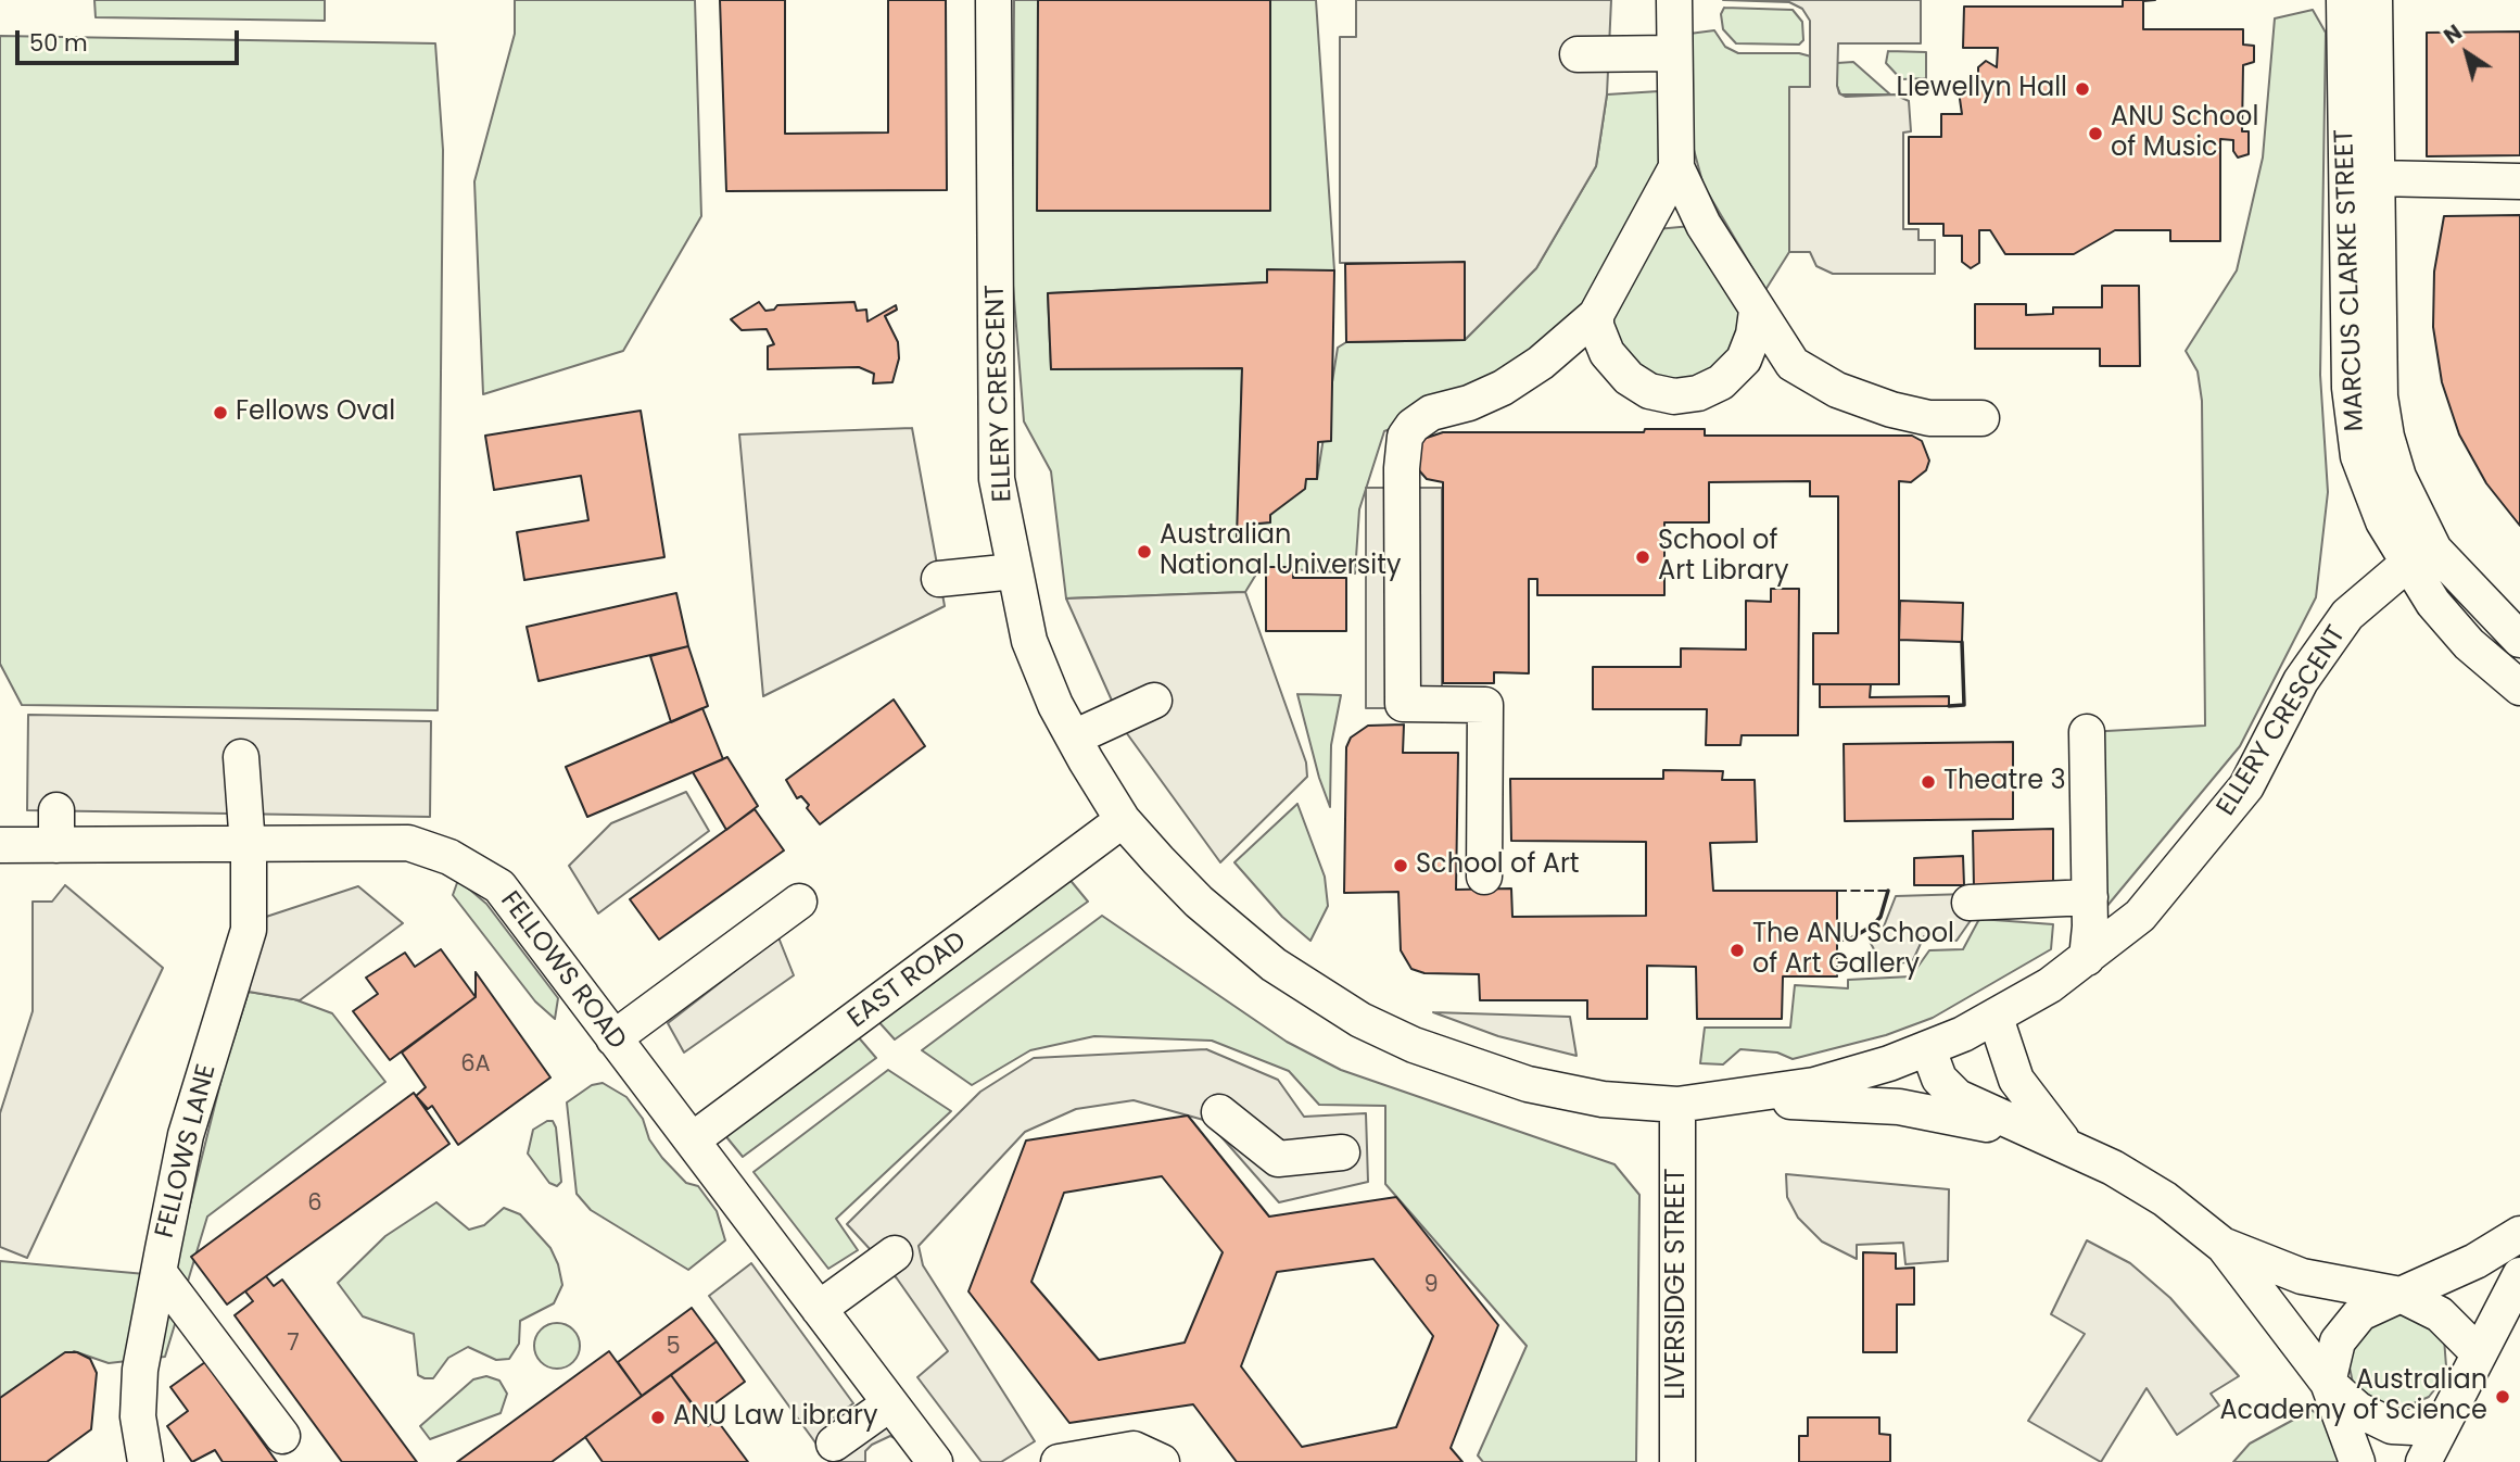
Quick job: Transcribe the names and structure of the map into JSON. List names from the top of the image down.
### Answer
{
  "streets": {
    "street": [
      "MARCUS CLARKE STREET",
      "ELLERY CRESCENT",
      "FELLOWS ROAD",
      "EAST ROAD",
      "FELLOWS LANE",
      "LIVERSIDGE STREET"
    ]
  },
  "crossings": [
    ["MARCUS CLARKE STREET", "ELLERY CRESCENT"],
    ["ELLERY CRESCENT", "EAST ROAD"],
    ["ELLERY CRESCENT", "LIVERSIDGE STREET"],
    ["FELLOWS ROAD", "EAST ROAD"],
    ["FELLOWS ROAD", "FELLOWS LANE"]
  ],
  "places": [
    "Llewellyn Hall",
    "ANU School of Music",
    "Fellows Oval",
    "Australian National University",
    "School of Art Library",
    "Theatre 3",
    "School of Art",
    "The ANU School of Art Gallery",
    "Australian Academy of Science",
    "ANU Law Library"
  ],
  "house_numbers": [
    "6A",
    "6",
    "9",
    "7",
    "5"
  ],
  "scale_bar": "50 m",
  "north": "top left"
}
